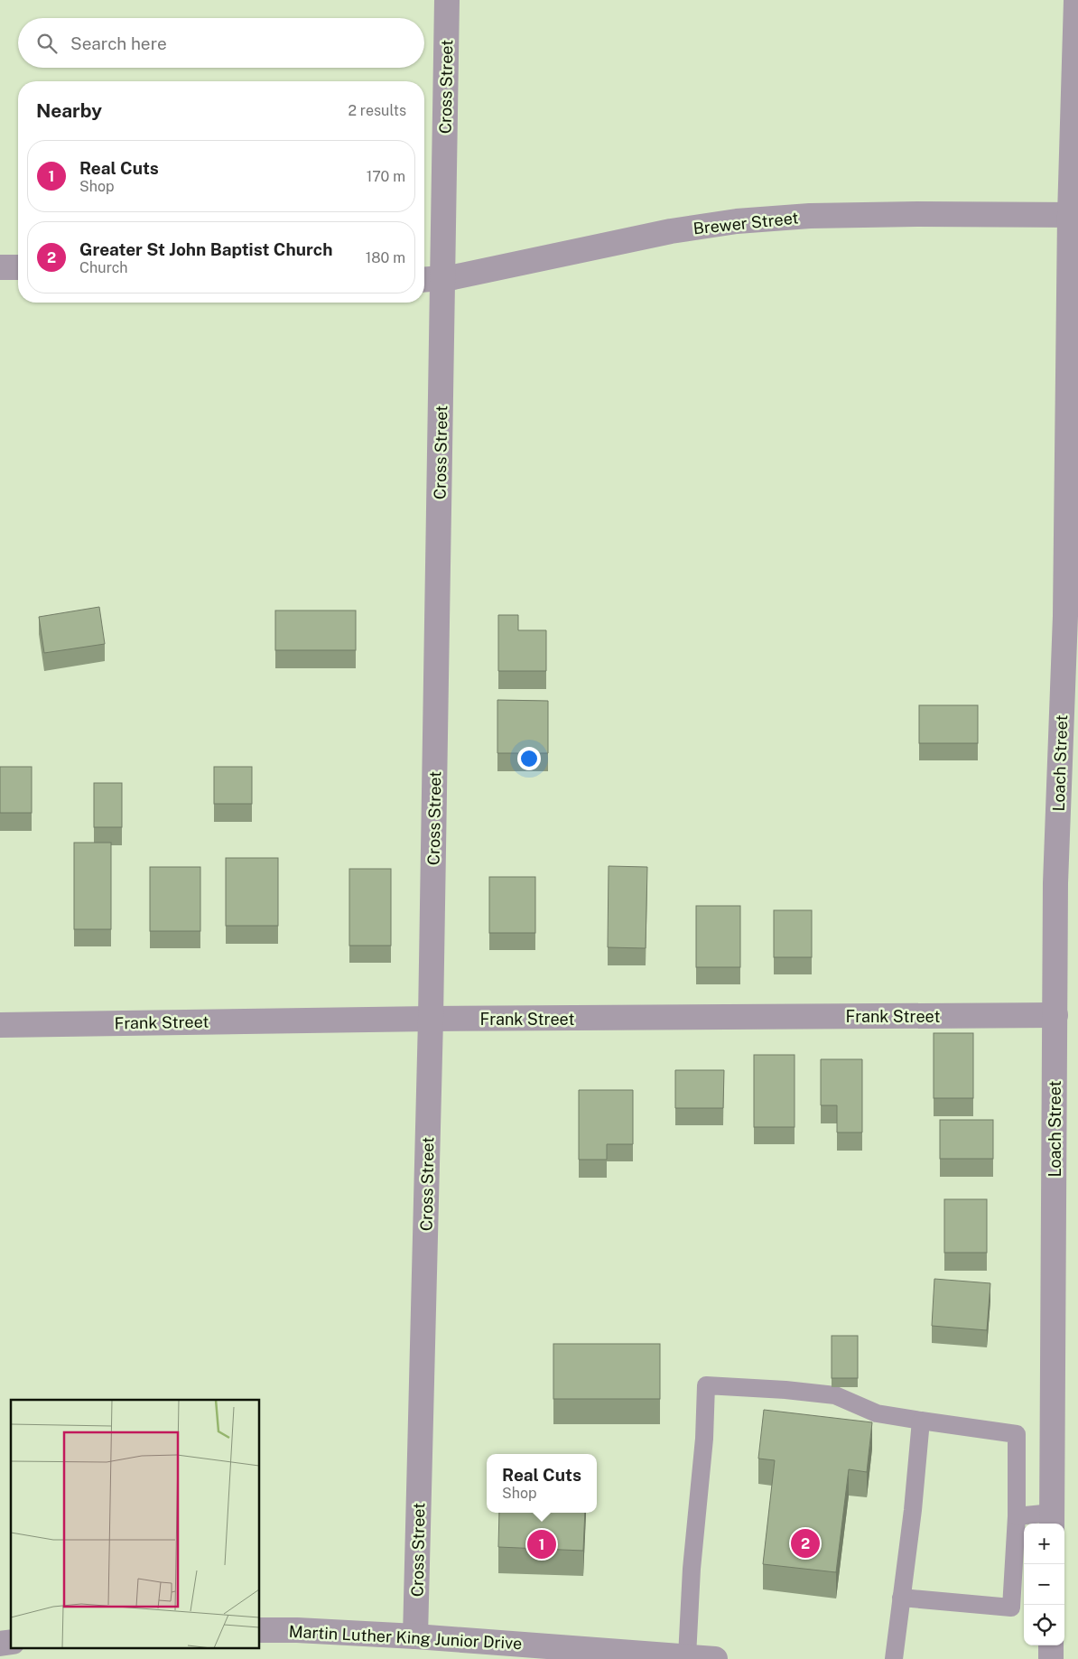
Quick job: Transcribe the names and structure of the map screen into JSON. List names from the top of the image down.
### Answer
{
  "streets": {
    "street": [
      "Cross Street",
      "Brewer Street",
      "Loach Street",
      "Frank Street",
      "Martin Luther King Junior Drive"
    ]
  },
  "crossings": [
    ["Cross Street", "Brewer Street"],
    ["Cross Street", "Frank Street"],
    ["Cross Street", "Martin Luther King Junior Drive"],
    ["Brewer Street", "Loach Street"],
    ["Loach Street", "Frank Street"]
  ],
  "page": {
    "search": "Search here",
    "heading": ["Nearby", "2 results"],
    "list": [
      {
        "mark": "1",
        "name": "Real Cuts",
        "note": "Shop",
        "value": "170 m"
      },
      {
        "mark": "2",
        "name": "Greater St John Baptist Church",
        "note": "Church",
        "value": "180 m"
      }
    ],
    "popup": ["Real Cuts", "Shop"],
    "map_buttons": ["+", "−"],
    "pins": ["2", "1"]
  }
}
